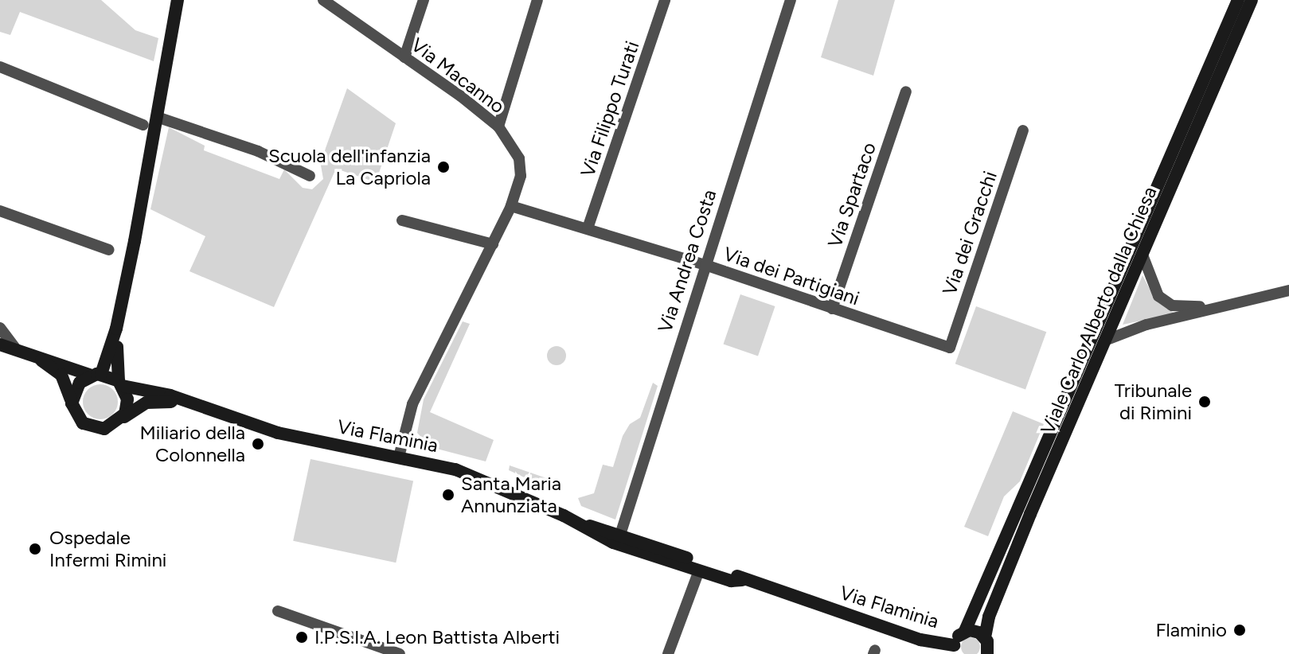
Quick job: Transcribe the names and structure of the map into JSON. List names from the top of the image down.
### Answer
{
  "streets": {
    "street": [
      "Via Macanno",
      "Via Filippo Turati",
      "Via Spartaco",
      "Via dei Gracchi",
      "Via Andrea Costa",
      "Via dei Partigiani",
      "Viale Carlo Alberto dalla Chiesa",
      "Via Flaminia"
    ]
  },
  "crossings": [
    ["Via Macanno", "Via dei Partigiani"],
    ["Via Macanno", "Via Flaminia"],
    ["Via Filippo Turati", "Via dei Partigiani"],
    ["Via Spartaco", "Via dei Partigiani"],
    ["Via dei Gracchi", "Via dei Partigiani"],
    ["Via Andrea Costa", "Via dei Partigiani"],
    ["Via Andrea Costa", "Via Flaminia"],
    ["Viale Carlo Alberto dalla Chiesa", "Via Flaminia"]
  ],
  "places": [
    "Scuola dell'infanzia La Capriola",
    "Tribunale di Rimini",
    "Miliario della Colonnella",
    "Santa Maria Annunziata",
    "Ospedale Infermi Rimini",
    "Flaminio",
    "I.P.S.I.A. Leon Battista Alberti"
  ]
}
